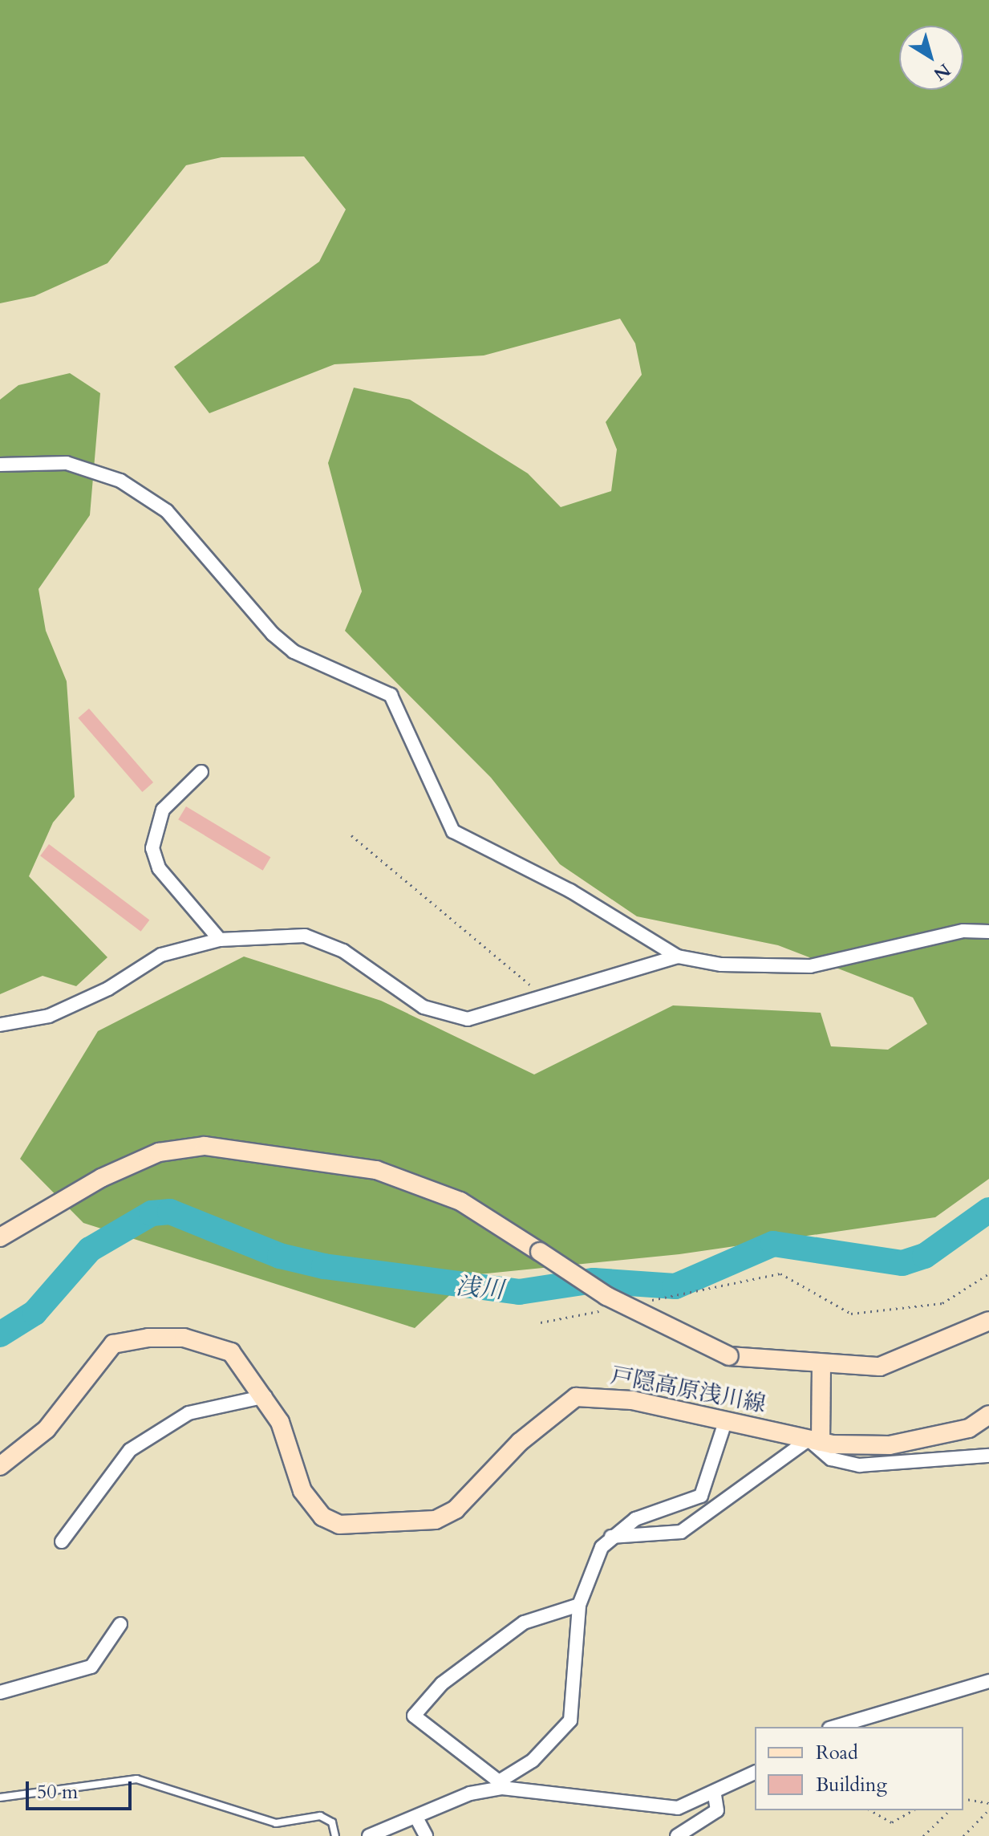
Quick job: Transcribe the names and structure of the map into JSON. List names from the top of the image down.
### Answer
{
  "streets": {
    "main road": ["戸隠高原浅川線"]
  },
  "water": ["浅川"],
  "legend": ["Road", "Building"],
  "scale_bar": "50 m",
  "north": "bottom right"
}
